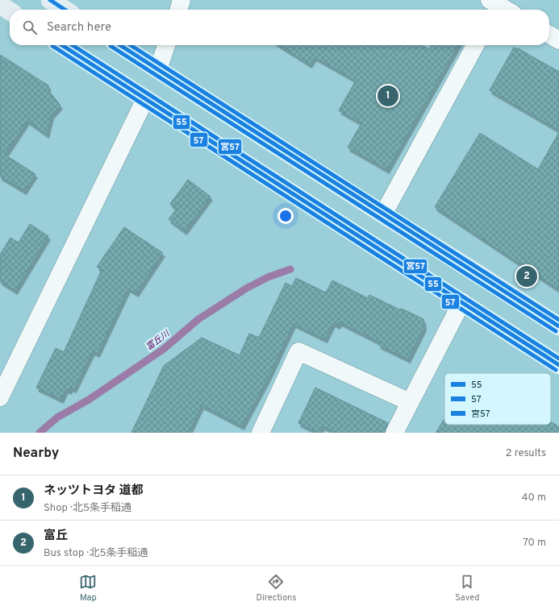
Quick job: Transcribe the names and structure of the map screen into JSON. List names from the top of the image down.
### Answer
{
  "water": ["富丘川"],
  "lines": ["transit line 55", "transit line 宮57", "transit line 57"],
  "legend": ["55", "57", "宮57"],
  "page": {
    "search": "Search here",
    "pins": ["1", "2"],
    "heading": ["Nearby", "2 results"],
    "list": [
      {
        "mark": "1",
        "name": "ネッツトヨタ 道都",
        "note": "Shop · 北5条手稲通",
        "value": "40 m"
      },
      {
        "mark": "2",
        "name": "富丘",
        "note": "Bus stop · 北5条手稲通",
        "value": "70 m"
      }
    ],
    "nav": ["Map", "Directions", "Saved"]
  }
}
